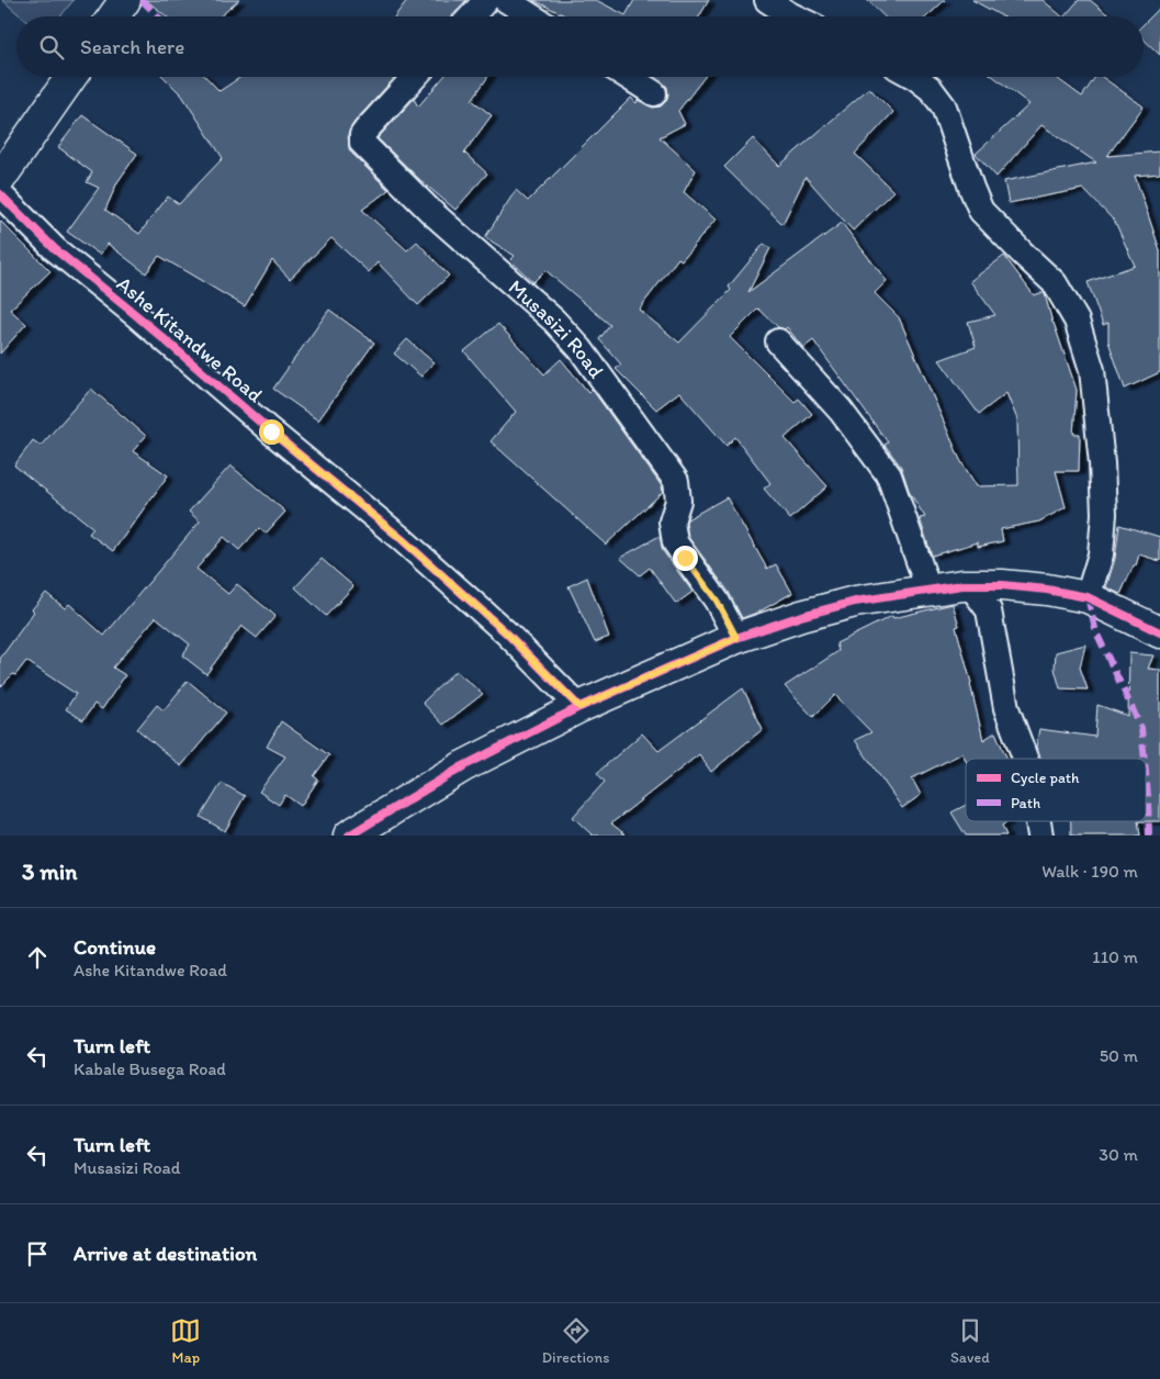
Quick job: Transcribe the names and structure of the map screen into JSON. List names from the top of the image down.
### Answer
{
  "streets": {
    "street": ["Musasizi Road", "Ashe Kitandwe Road"]
  },
  "legend": ["Cycle path", "Path"],
  "page": {
    "search": "Search here",
    "heading": ["3 min", "Walk · 190 m"],
    "list": [
      ["Continue", "Ashe Kitandwe Road", "110 m"],
      ["Turn left", "Kabale Busega Road", "50 m"],
      ["Turn left", "Musasizi Road", "30 m"],
      "Arrive at destination"
    ],
    "nav": ["Map", "Directions", "Saved"]
  }
}
